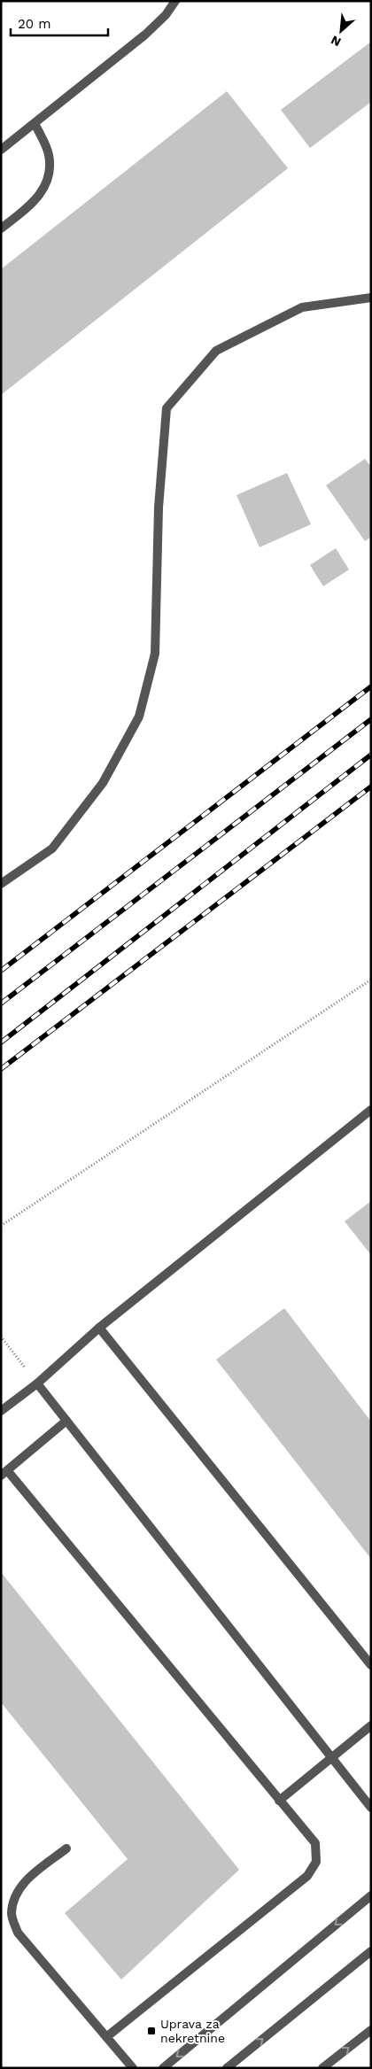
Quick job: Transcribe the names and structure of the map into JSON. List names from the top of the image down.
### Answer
{
  "places": {
    "transit": ["Uprava za nekretnine"]
  },
  "scale_bar": "20 m",
  "north": "bottom left"
}
